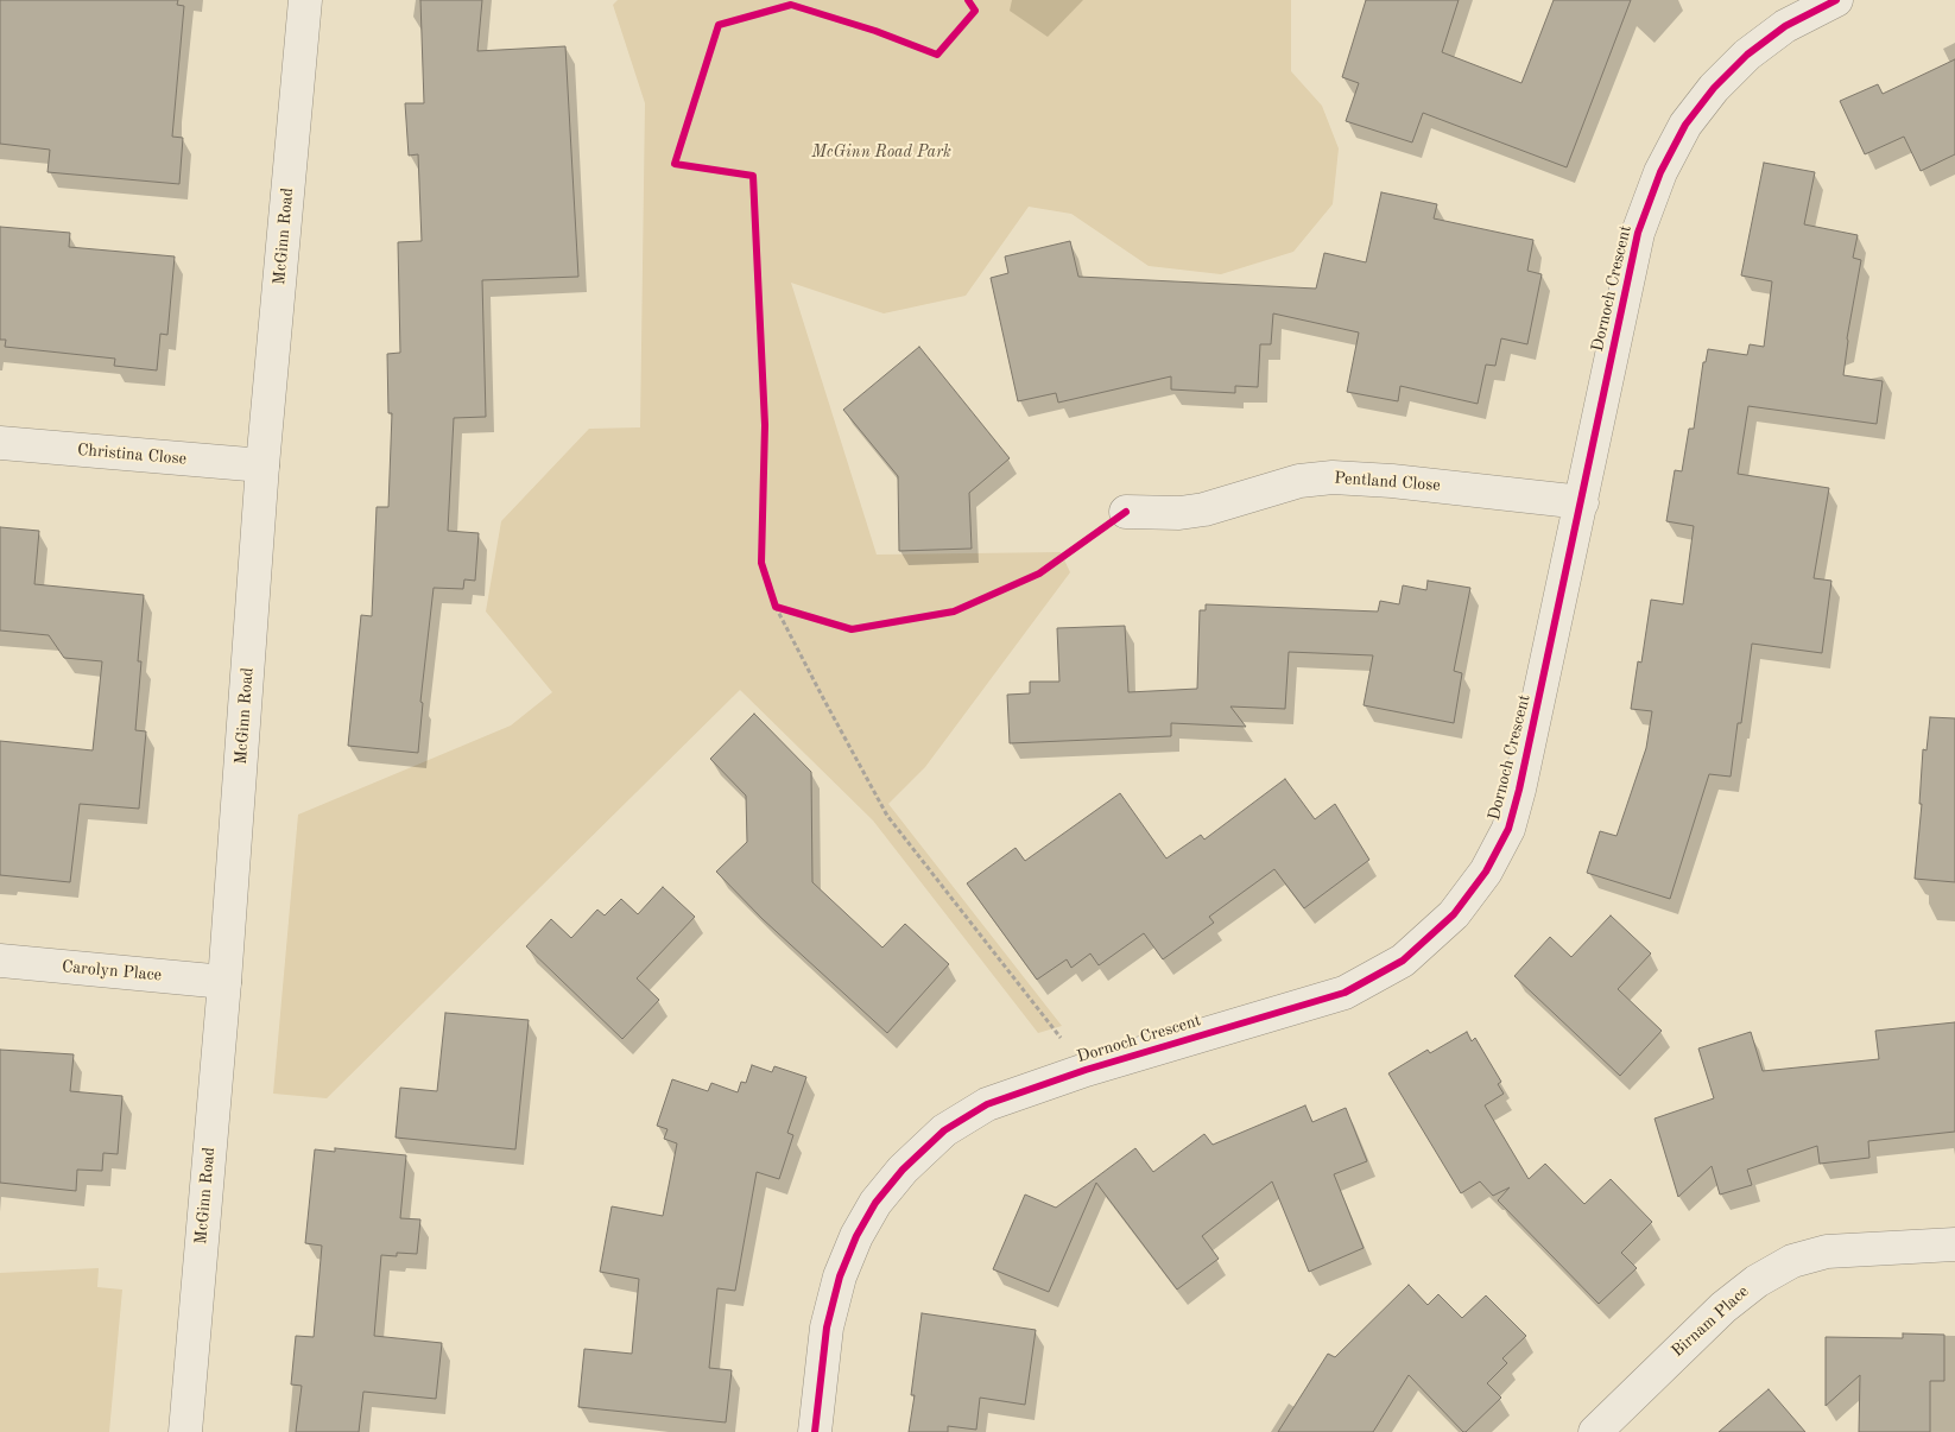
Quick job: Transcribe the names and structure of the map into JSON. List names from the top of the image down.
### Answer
{
  "streets": {
    "street": [
      "McGinn Road",
      "Dornoch Crescent",
      "Christina Close",
      "Pentland Close",
      "Carolyn Place",
      "Birnam Place"
    ]
  },
  "crossings": [
    ["McGinn Road", "Christina Close"],
    ["McGinn Road", "Carolyn Place"],
    ["Dornoch Crescent", "Pentland Close"]
  ],
  "parks": ["McGinn Road Park"]
}
